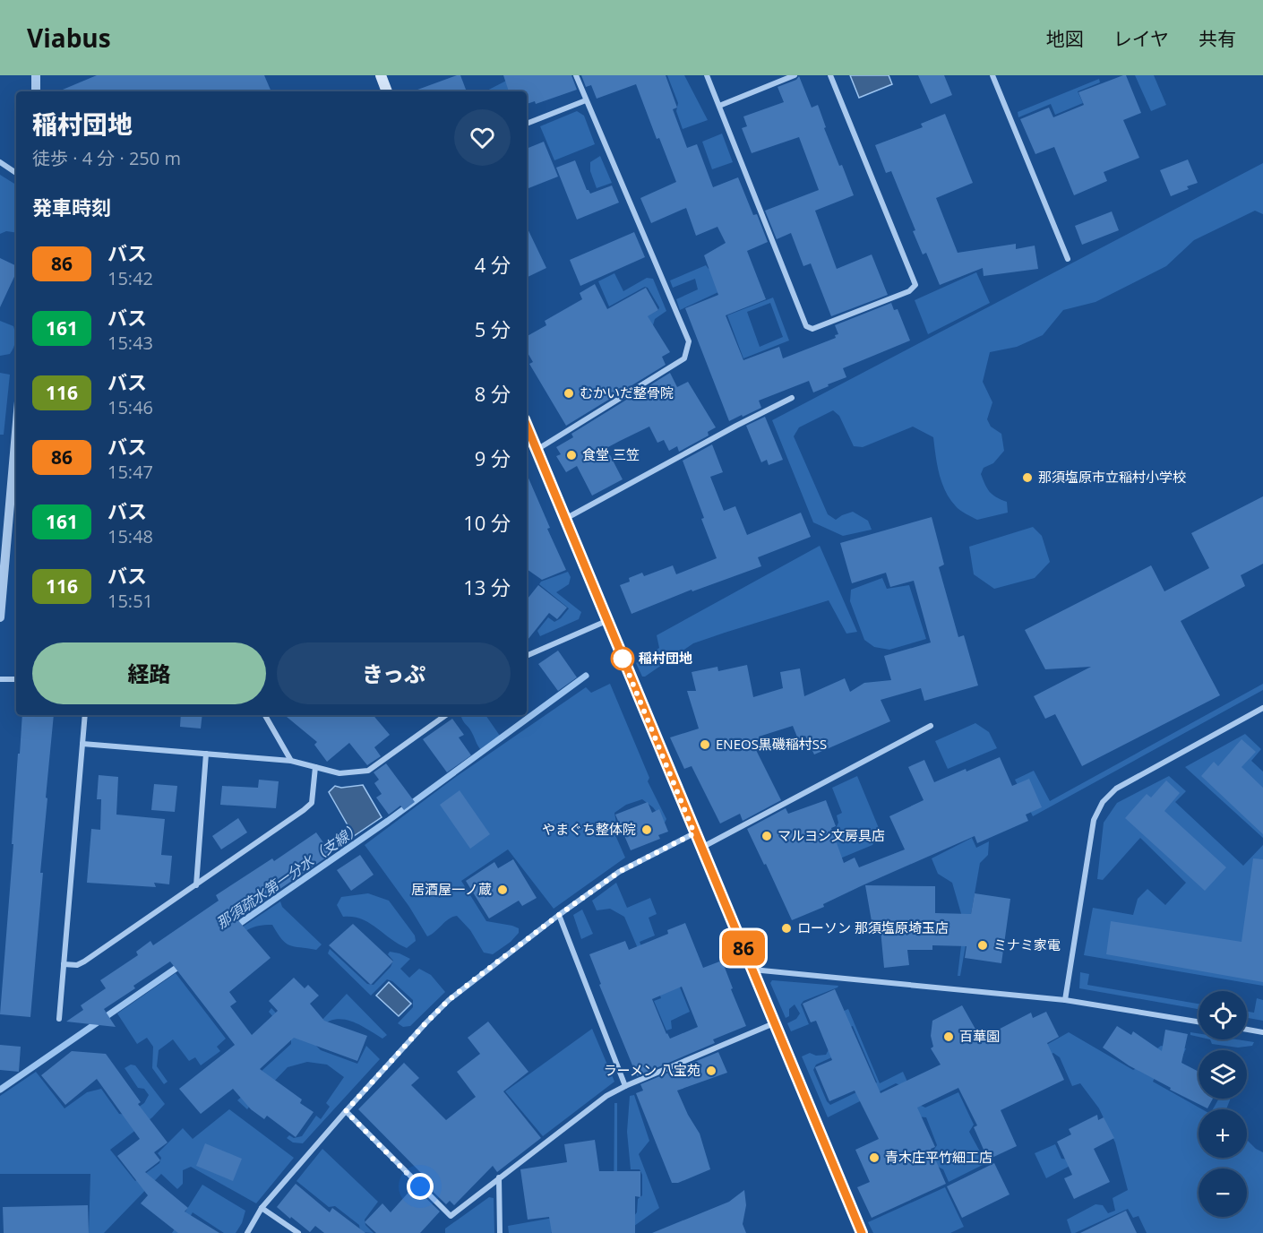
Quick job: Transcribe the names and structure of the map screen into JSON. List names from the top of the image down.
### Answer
{
  "water": ["那須疏水第一分水（支線）"],
  "places": [
    "むかいだ整骨院",
    "食堂 三笠",
    "那須塩原市立稲村小学校",
    "稲村団地",
    "ENEOS黒磯稲村SS",
    "やまぐち整体院",
    "マルヨシ文房具店",
    "居酒屋一ノ蔵",
    "ローソン 那須塩原埼玉店",
    "ミナミ家電",
    "百華園",
    "ラーメン 八宝苑",
    "青木庄平竹細工店"
  ],
  "lines": ["bus line 86"],
  "page": {
    "header": "Viabus",
    "nav": ["地図", "レイヤ", "共有"],
    "on_map": "86",
    "heading": [
      ["稲村団地", "徒歩 · 4 分 · 250 m"],
      "発車時刻"
    ],
    "list": [
      {
        "mark": "86",
        "name": "バス",
        "note": "15:42",
        "value": "4 分"
      },
      {
        "mark": "161",
        "name": "バス",
        "note": "15:43",
        "value": "5 分"
      },
      {
        "mark": "116",
        "name": "バス",
        "note": "15:46",
        "value": "8 分"
      },
      {
        "mark": "86",
        "name": "バス",
        "note": "15:47",
        "value": "9 分"
      },
      {
        "mark": "161",
        "name": "バス",
        "note": "15:48",
        "value": "10 分"
      },
      {
        "mark": "116",
        "name": "バス",
        "note": "15:51",
        "value": "13 分"
      }
    ],
    "buttons": ["経路", "きっぷ"],
    "map_buttons": ["+", "−"]
  }
}
